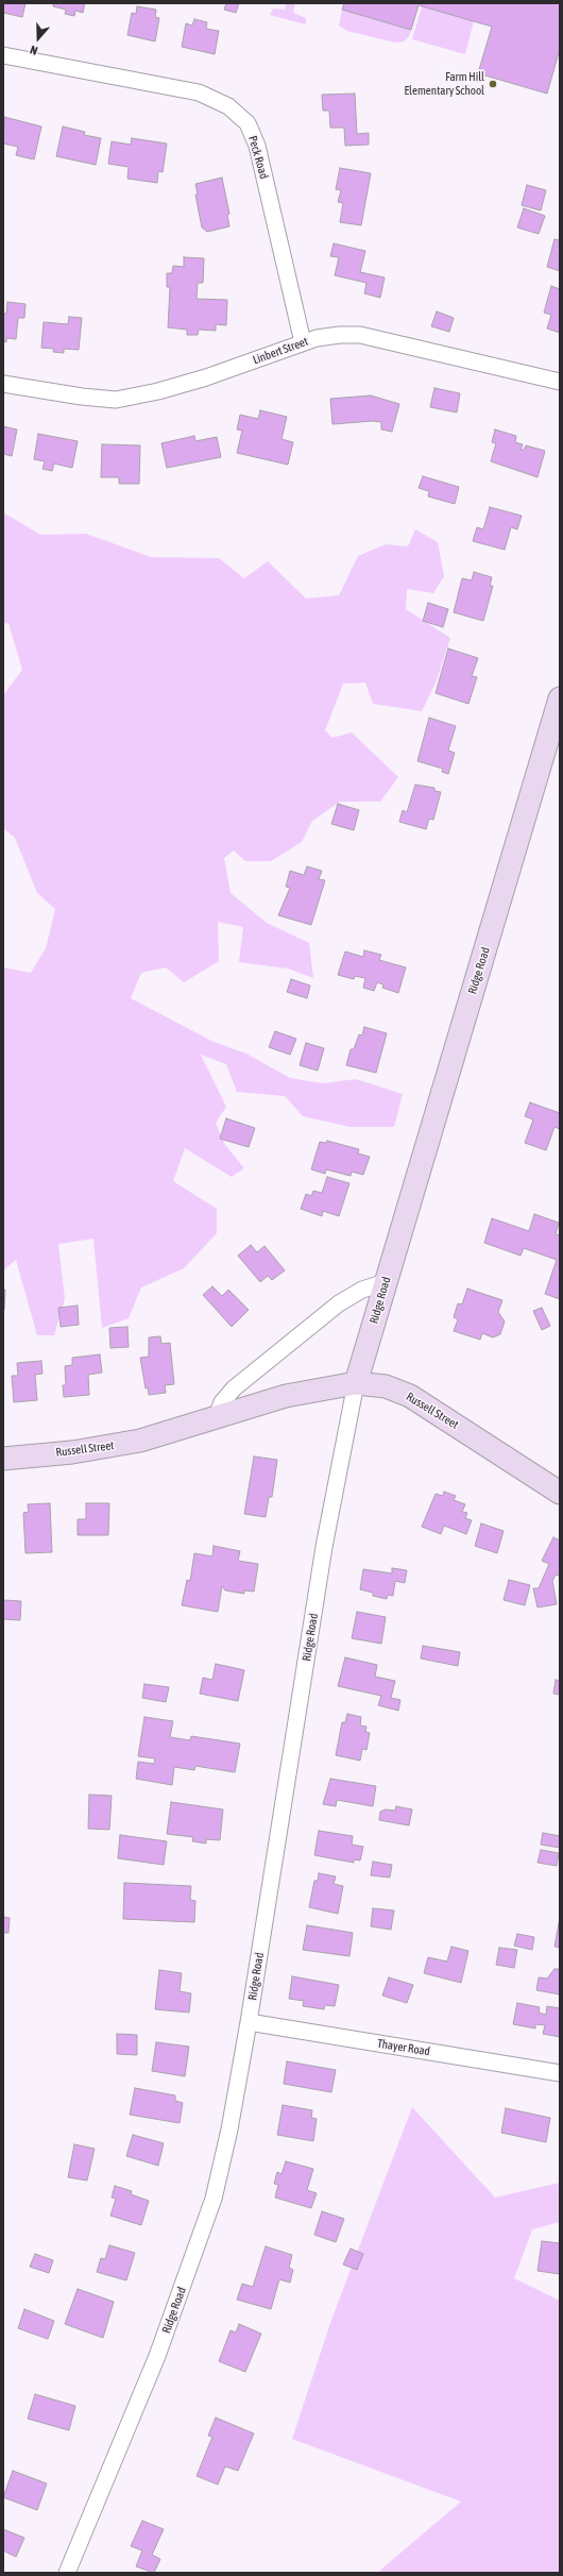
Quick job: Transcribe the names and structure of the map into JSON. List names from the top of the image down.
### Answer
{
  "streets": {
    "main road": ["Ridge Road", "Russell Street"],
    "street": ["Peck Road", "Linbert Street", "Thayer Road"]
  },
  "crossings": [
    ["Peck Road", "Linbert Street"],
    ["Ridge Road", "Russell Street"],
    ["Ridge Road", "Thayer Road"]
  ],
  "places": ["Farm Hill Elementary School"],
  "north": "bottom"
}
